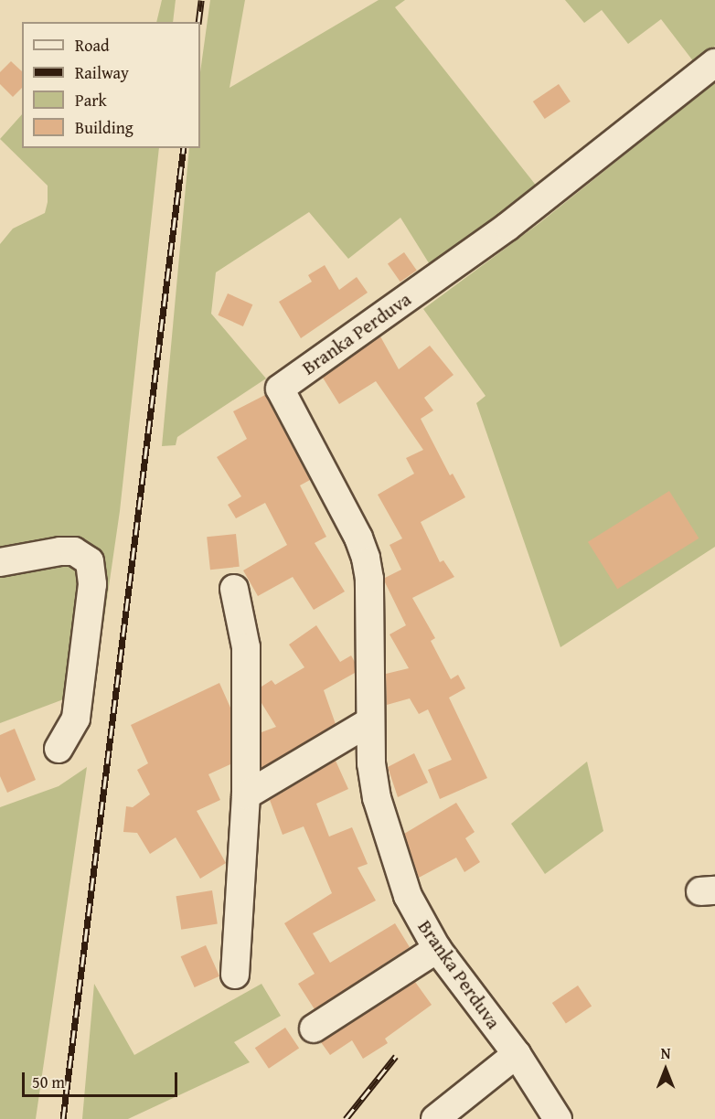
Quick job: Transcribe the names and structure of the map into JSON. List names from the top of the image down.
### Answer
{
  "streets": {
    "street": ["Branka Perduva"]
  },
  "legend": [
    "Road",
    "Railway",
    "Park",
    "Building"
  ],
  "scale_bar": "50 m",
  "north": "top"
}
